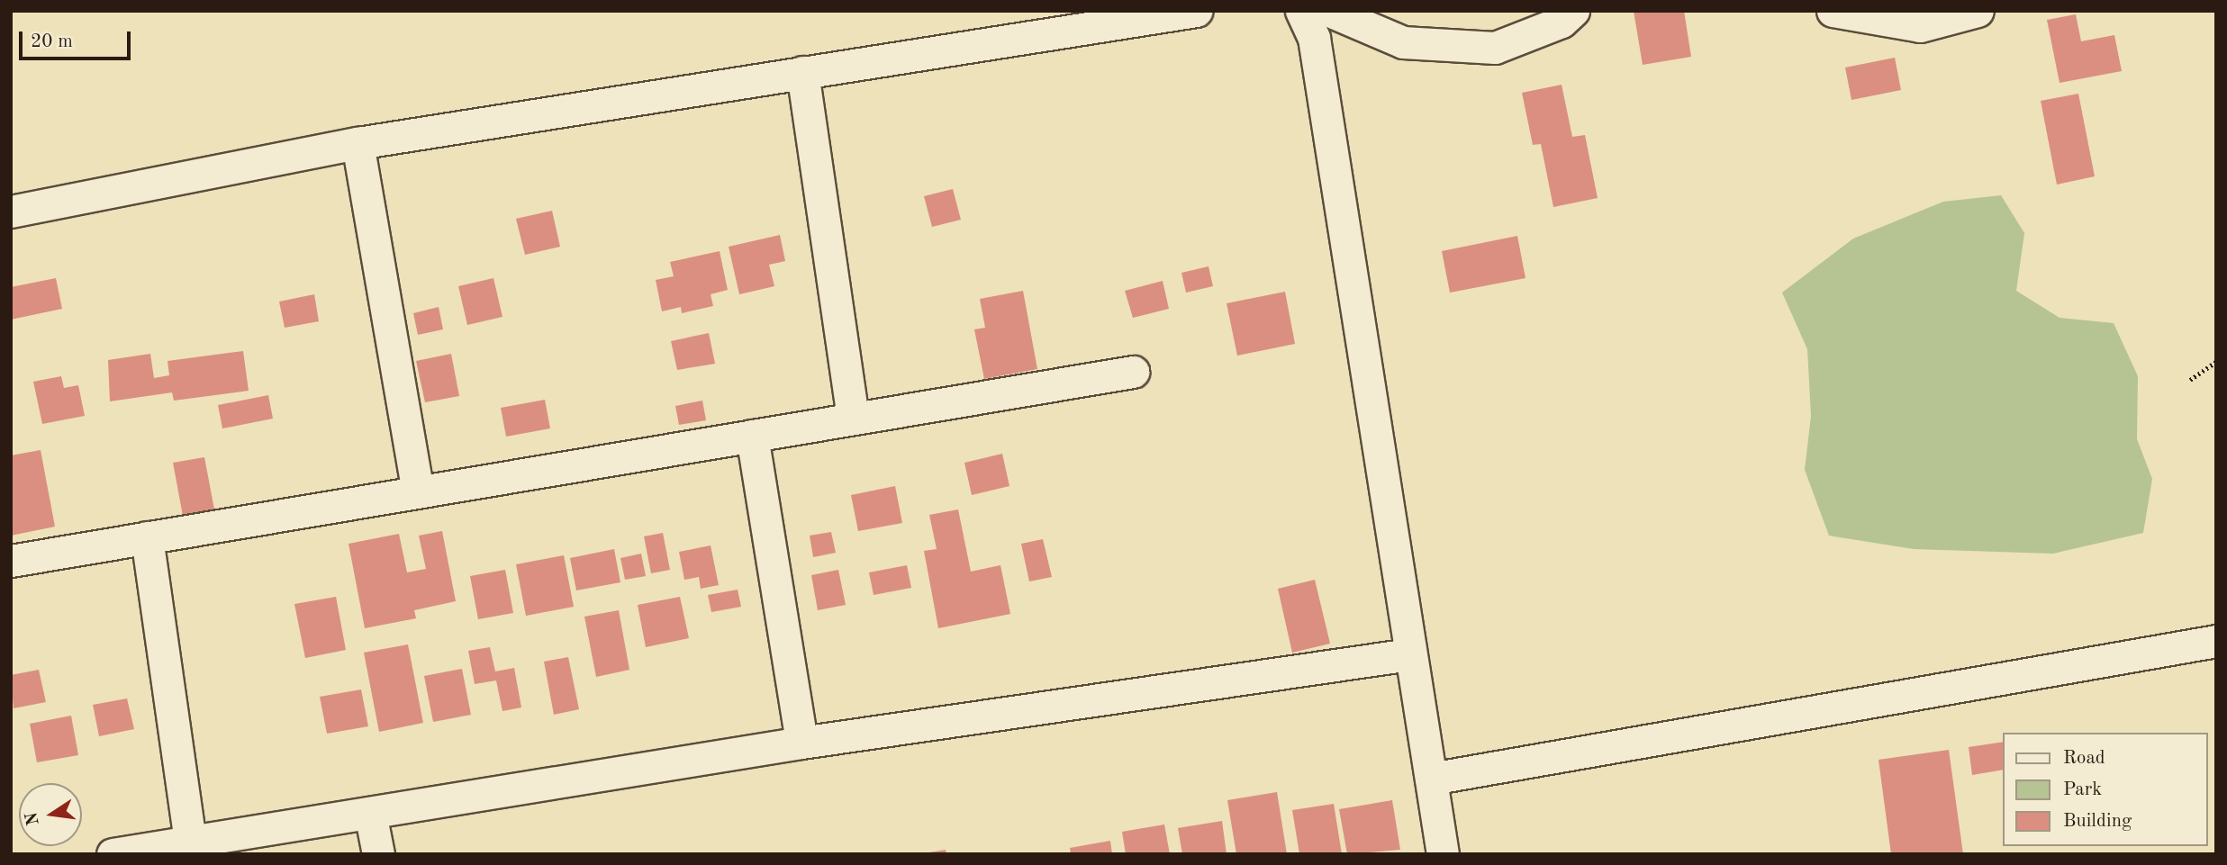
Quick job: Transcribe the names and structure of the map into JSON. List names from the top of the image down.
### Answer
{
  "legend": ["Road", "Park", "Building"],
  "scale_bar": "20 m",
  "north": "left"
}
